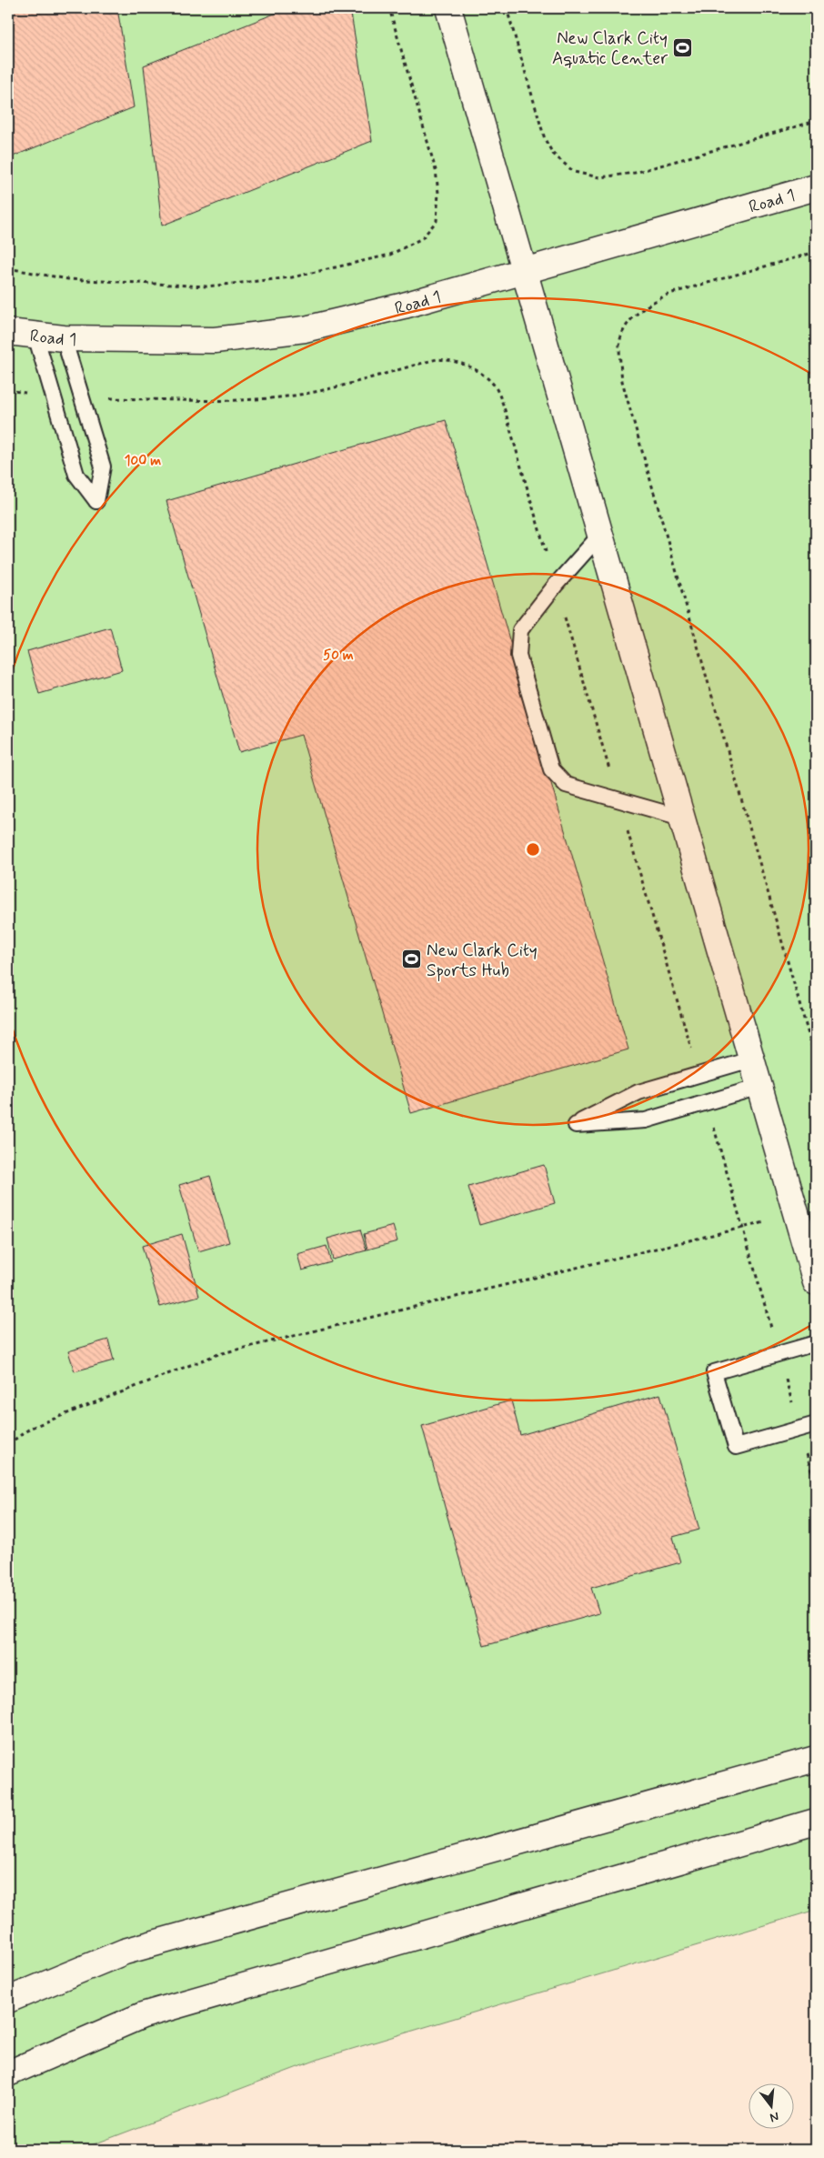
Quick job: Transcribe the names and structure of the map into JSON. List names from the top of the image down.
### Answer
{
  "streets": {
    "street": ["Road 1"]
  },
  "places": {
    "sports": ["New Clark City Aquatic Center", "New Clark City Sports Hub"]
  },
  "north": "bottom",
  "rings": ["100 m", "50 m"]
}
